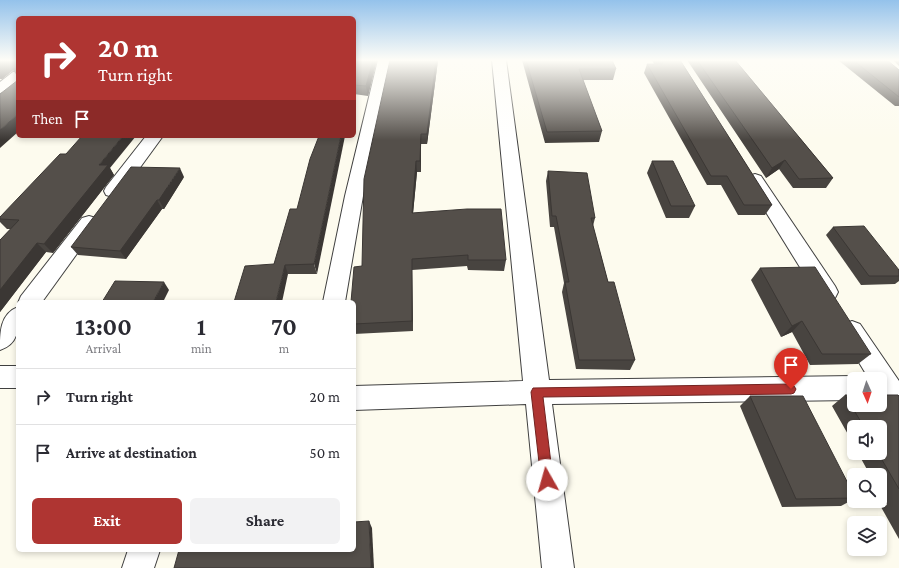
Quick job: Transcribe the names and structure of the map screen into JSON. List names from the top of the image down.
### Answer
{
  "north": "bottom",
  "page": {
    "turn": ["20 m", "Turn right"],
    "then": "Then",
    "eta": [
      "13:00",
      "Arrival",
      "1",
      "min",
      "70",
      "m"
    ],
    "list": [
      {
        "name": "Turn right",
        "value": "20 m"
      },
      {
        "name": "Arrive at destination",
        "value": "50 m"
      }
    ],
    "buttons": ["Exit", "Share"]
  }
}
